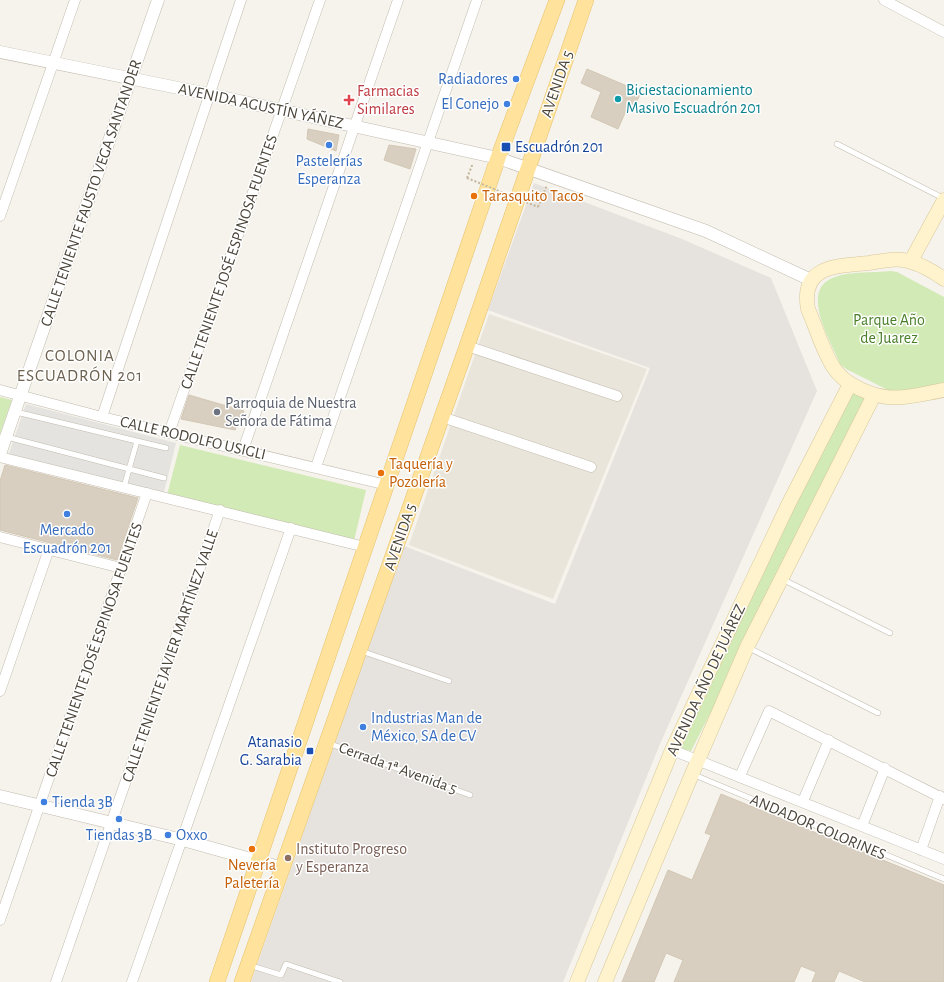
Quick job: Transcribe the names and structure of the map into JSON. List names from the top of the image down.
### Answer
{
  "streets": {
    "main road": ["AVENIDA 5", "AVENIDA AÑO DE JUÁREZ"],
    "street": [
      "AVENIDA AGUSTÍN YÁÑEZ",
      "CALLE TENIENTE FAUSTO VEGA SANTANDER",
      "CALLE TENIENTE JOSÉ ESPINOSA FUENTES",
      "CALLE RODOLFO USIGLI",
      "CALLE TENIENTE JAVIER MARTÍNEZ VALLE",
      "ANDADOR COLORINES"
    ],
    "lane": ["Cerrada 1ª Avenida 5"]
  },
  "crossings": [
    ["AVENIDA 5", "AVENIDA AGUSTÍN YÁÑEZ"],
    ["AVENIDA 5", "CALLE RODOLFO USIGLI"],
    ["AVENIDA 5", "Cerrada 1ª Avenida 5"],
    ["AVENIDA AGUSTÍN YÁÑEZ", "CALLE TENIENTE FAUSTO VEGA SANTANDER"],
    ["AVENIDA AGUSTÍN YÁÑEZ", "CALLE TENIENTE JOSÉ ESPINOSA FUENTES"],
    ["CALLE TENIENTE FAUSTO VEGA SANTANDER", "CALLE RODOLFO USIGLI"],
    ["CALLE TENIENTE JOSÉ ESPINOSA FUENTES", "CALLE RODOLFO USIGLI"],
    ["AVENIDA AÑO DE JUÁREZ", "ANDADOR COLORINES"]
  ],
  "districts": ["COLONIA ESCUADRÓN 201"],
  "parks": ["Parque Año de Juarez"],
  "places": {
    "other": [
      "Radiadores",
      "Biciestacionamiento Masivo Escuadrón 201",
      "El Conejo",
      "Pastelerías Esperanza",
      "Tarasquito Tacos",
      "Parroquia de Nuestra Señora de Fátima",
      "Taquería y Pozolería",
      "Mercado Escuadrón 201",
      "Industrias Man de México, SA de CV",
      "Tienda 3B",
      "Tiendas 3B",
      "Oxxo",
      "Nevería Paletería",
      "Instituto Progreso y Esperanza"
    ],
    "health": ["Farmacias Similares"],
    "transit": ["Escuadrón 201", "Atanasio G. Sarabia"]
  }
}
